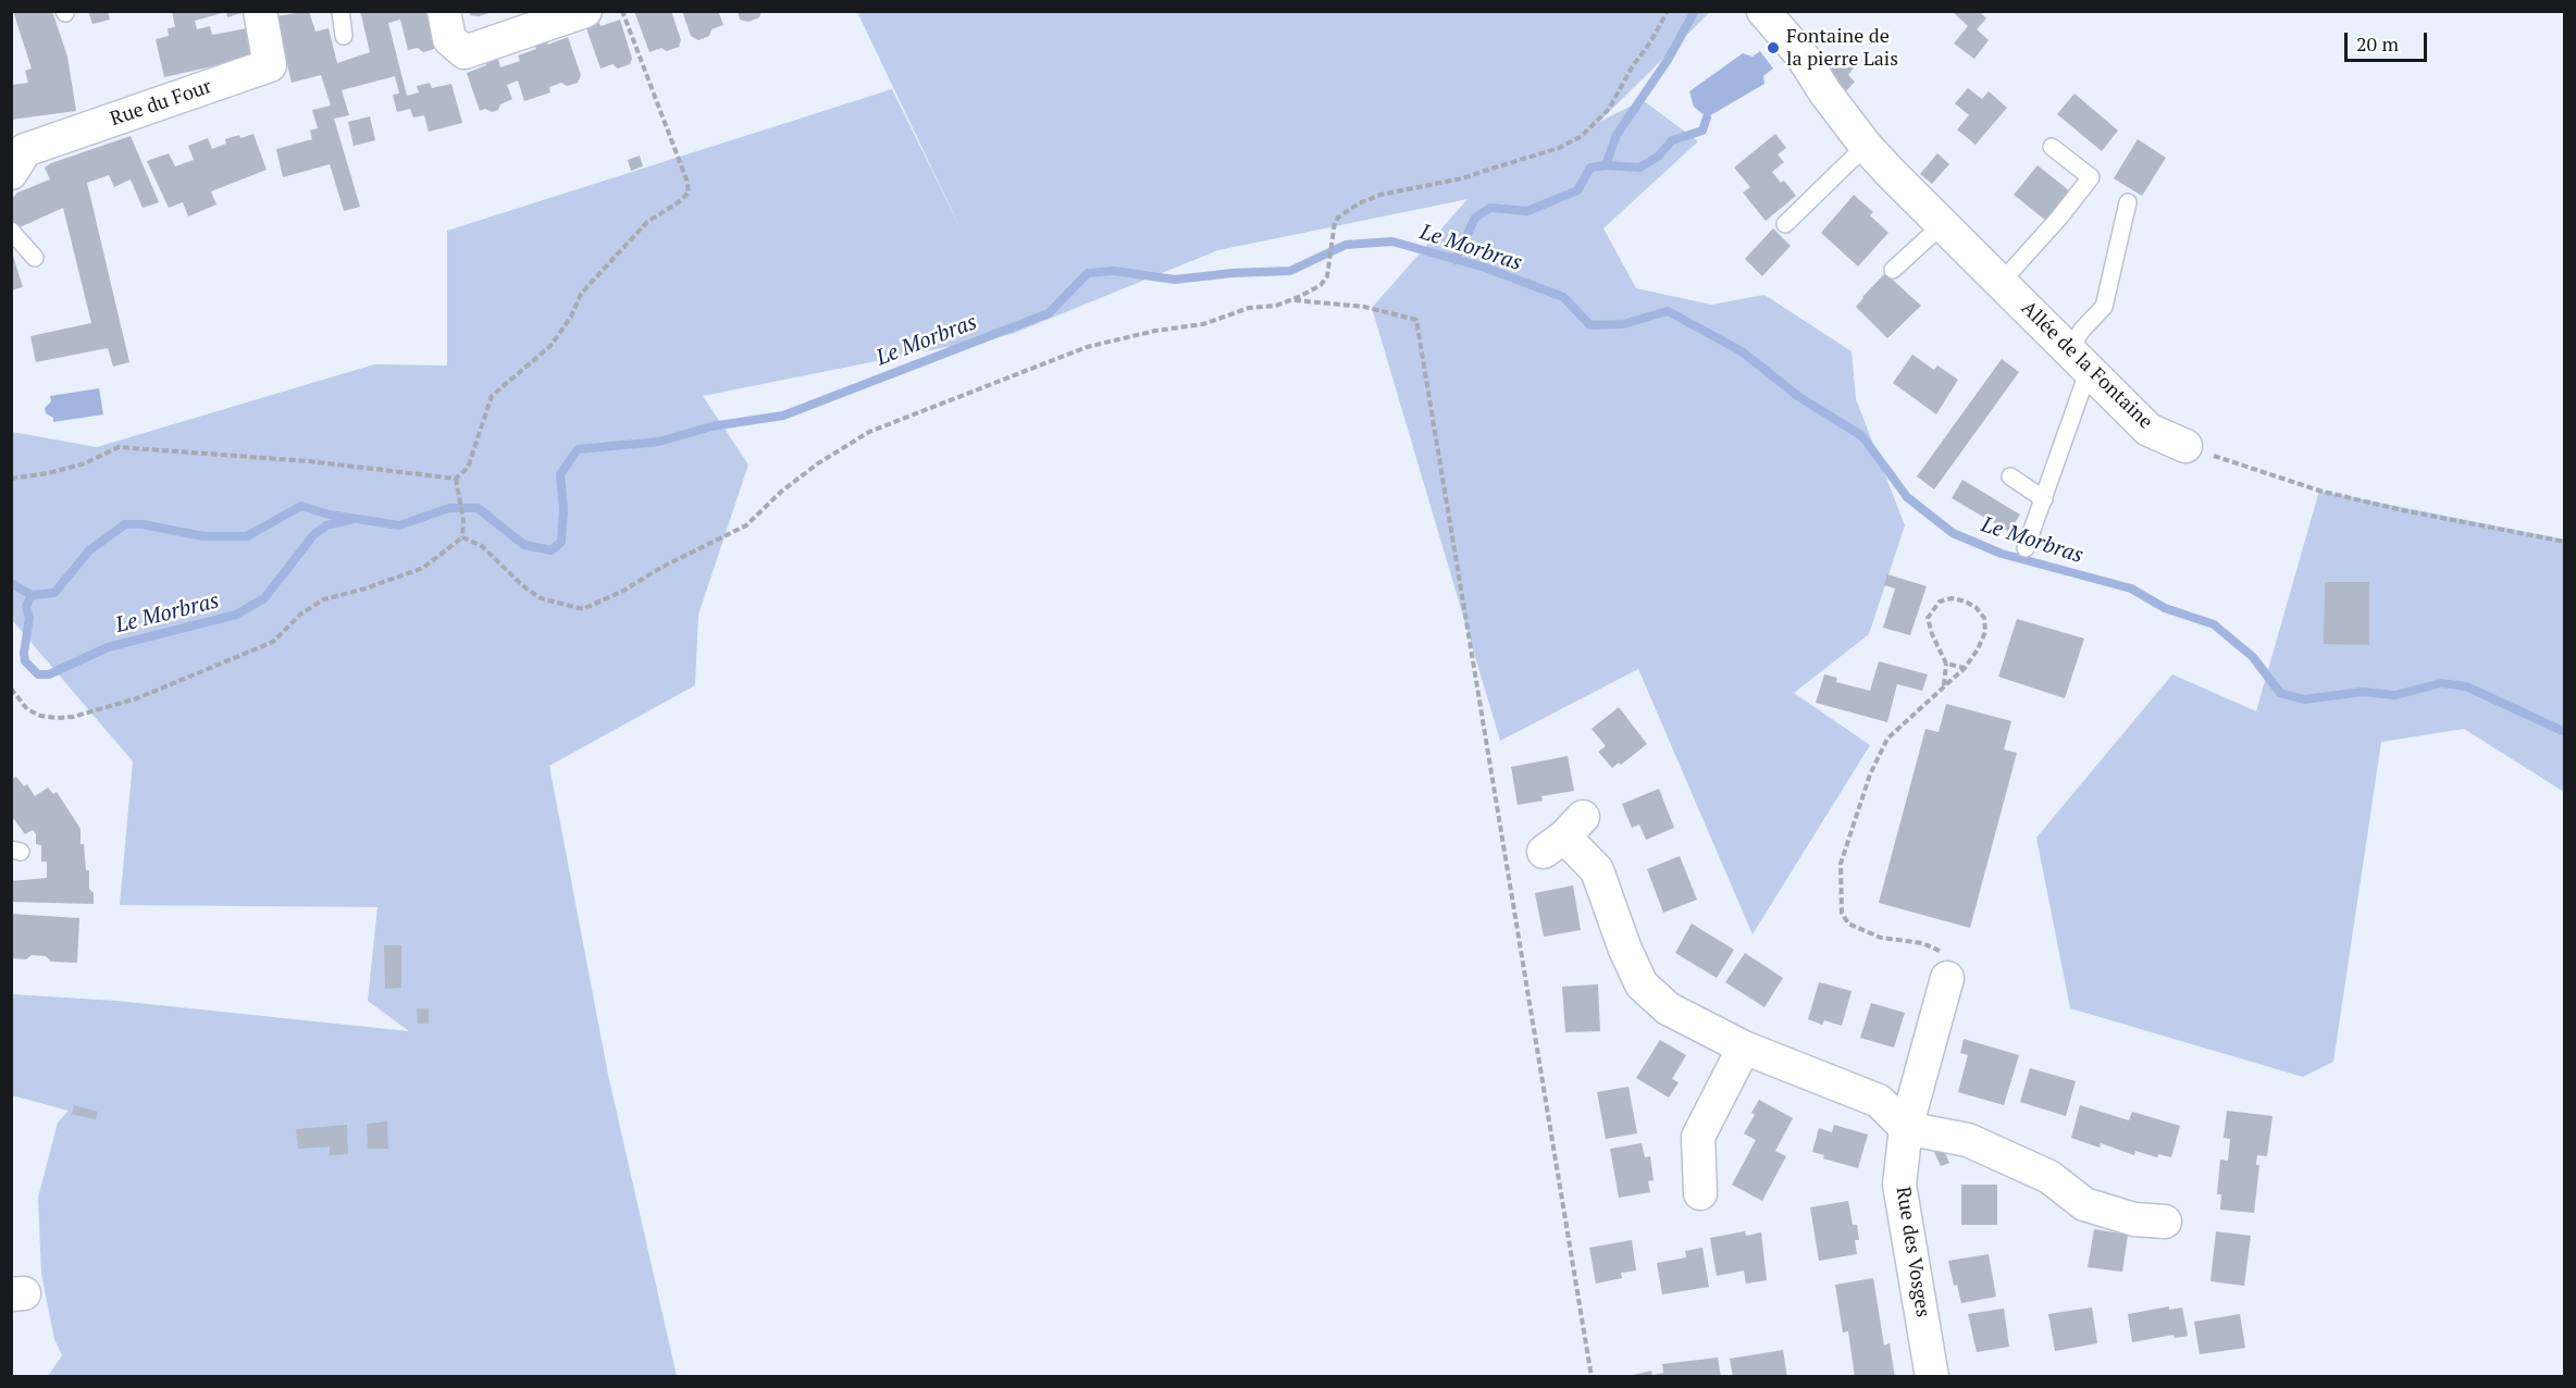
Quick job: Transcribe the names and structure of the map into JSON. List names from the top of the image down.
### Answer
{
  "streets": {
    "street": ["Rue du Four", "Allée de la Fontaine", "Rue des Vosges"]
  },
  "water": ["Le Morbras"],
  "places": ["Fontaine de la pierre Lais"],
  "scale_bar": "20 m"
}
